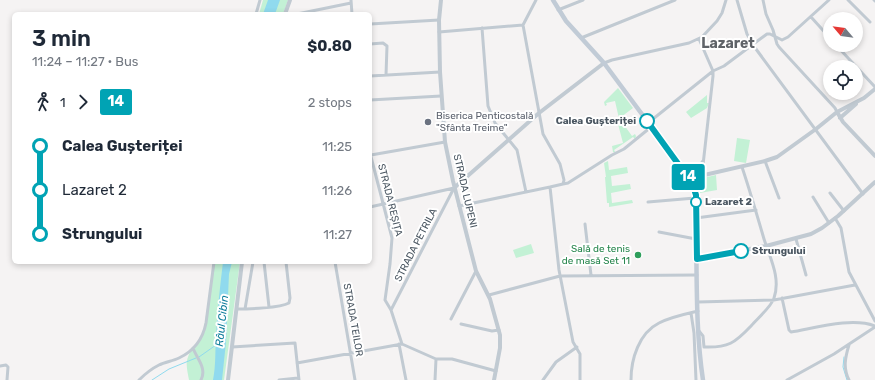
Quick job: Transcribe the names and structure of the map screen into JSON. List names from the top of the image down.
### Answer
{
  "streets": {
    "street": [
      "STRADA LUPENI",
      "STRADA REȘIȚA",
      "STRADA PETRILA",
      "STRADA TEILOR"
    ]
  },
  "crossings": [
    ["STRADA LUPENI", "STRADA PETRILA"],
    ["STRADA REȘIȚA", "STRADA PETRILA"]
  ],
  "districts": ["Lazaret"],
  "water": ["Râul Cibin"],
  "places": [
    "Calea Gușteriței",
    "Biserica Penticostală \"Sfânta Treime\"",
    "Lazaret 2",
    "Strungului",
    "Sală de tenis de masă Set 11"
  ],
  "lines": ["bus line 14"],
  "north": "top left",
  "page": {
    "on_map": "14",
    "heading": ["3 min", "11:24 – 11:27 · Bus", "$0.80"],
    "legs": ["1", "14", "2 stops"],
    "list": [
      {
        "name": "Calea Gușteriței",
        "value": "11:25"
      },
      {
        "name": "Lazaret 2",
        "value": "11:26"
      },
      {
        "name": "Strungului",
        "value": "11:27"
      }
    ]
  }
}
